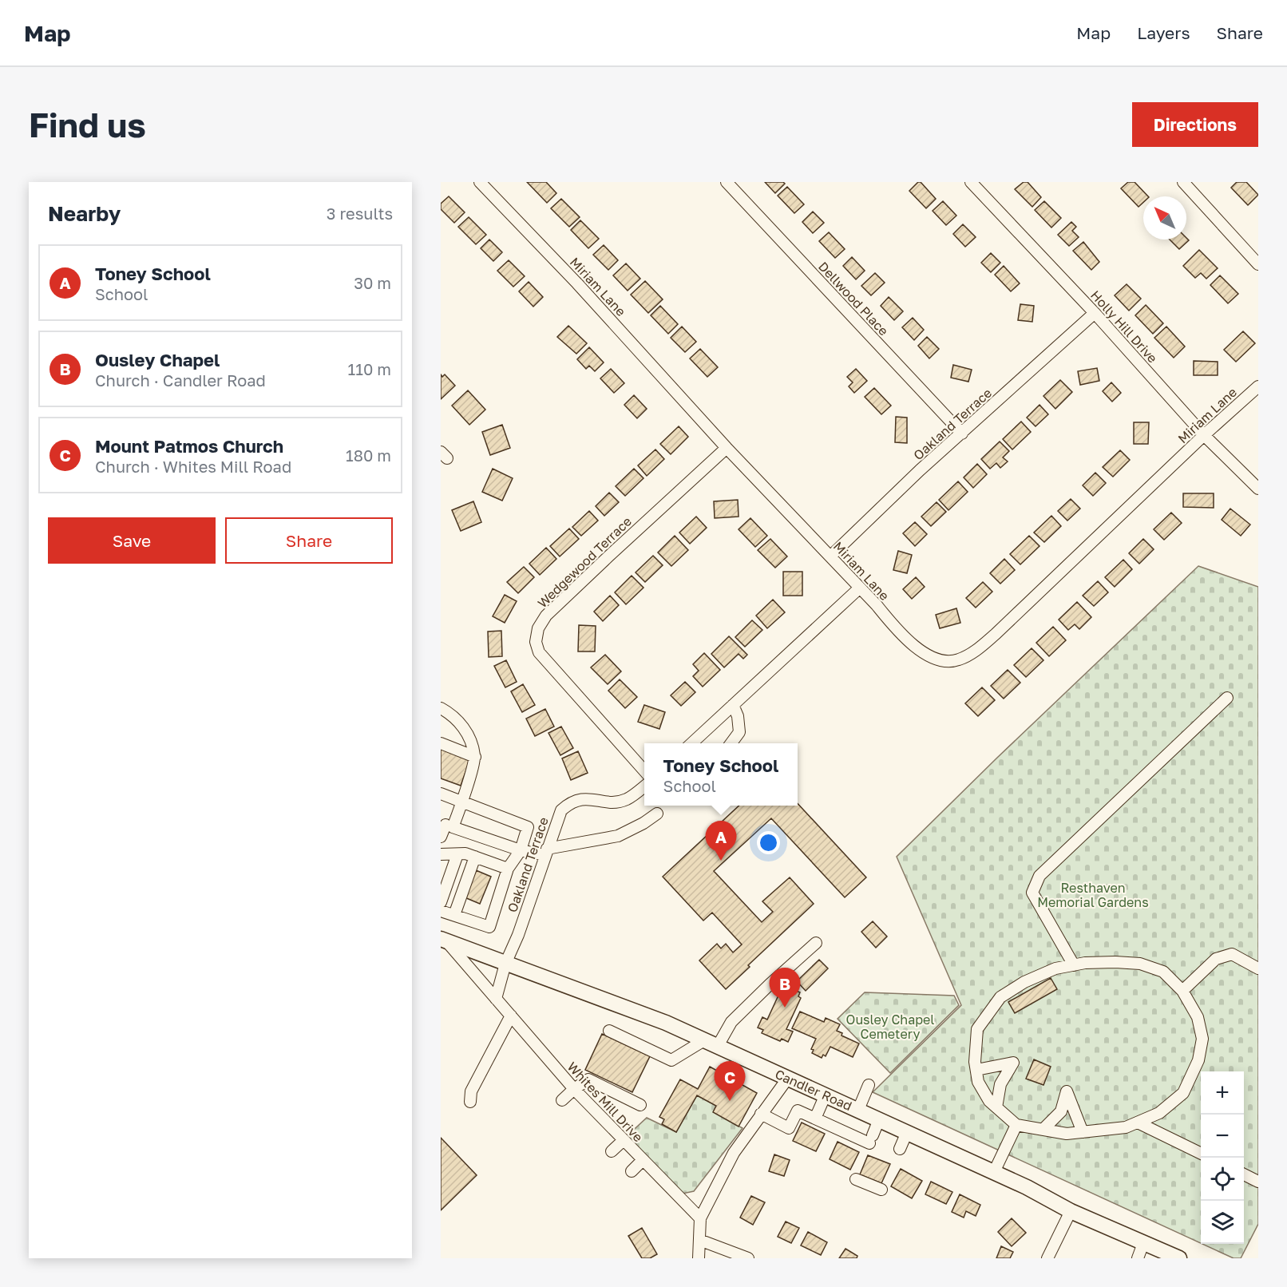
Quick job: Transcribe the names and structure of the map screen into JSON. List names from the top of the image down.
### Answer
{
  "streets": {
    "main road": ["Candler Road"],
    "street": [
      "Miriam Lane",
      "Dellwood Place",
      "Holly Hill Drive",
      "Oakland Terrace",
      "Wedgewood Terrace",
      "Whites Mill Drive"
    ]
  },
  "crossings": [
    ["Miriam Lane", "Holly Hill Drive"],
    ["Miriam Lane", "Oakland Terrace"],
    ["Miriam Lane", "Wedgewood Terrace"],
    ["Dellwood Place", "Oakland Terrace"],
    ["Holly Hill Drive", "Oakland Terrace"],
    ["Oakland Terrace", "Candler Road"],
    ["Candler Road", "Whites Mill Drive"]
  ],
  "parks": ["Resthaven Memorial Gardens", "Ousley Chapel Cemetery"],
  "north": "top left",
  "page": {
    "header": "Map",
    "nav": ["Map", "Layers", "Share"],
    "buttons": [
      "Directions",
      ["Save", "Share"]
    ],
    "title": "Find us",
    "heading": ["Nearby", "3 results"],
    "list": [
      {
        "mark": "A",
        "name": "Toney School",
        "note": "School",
        "value": "30 m"
      },
      {
        "mark": "B",
        "name": "Ousley Chapel",
        "note": "Church · Candler Road",
        "value": "110 m"
      },
      {
        "mark": "C",
        "name": "Mount Patmos Church",
        "note": "Church · Whites Mill Road",
        "value": "180 m"
      }
    ],
    "popup": ["Toney School", "School"],
    "pins": ["A", "B", "C"],
    "map_buttons": ["+", "−"]
  }
}
